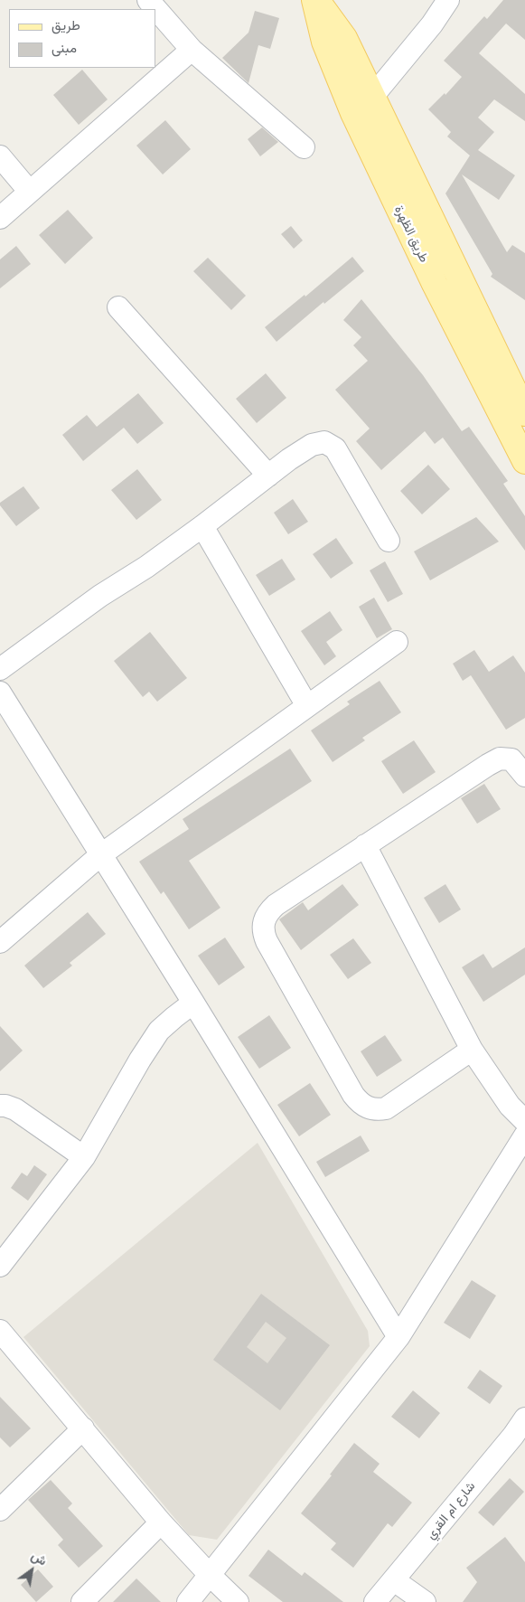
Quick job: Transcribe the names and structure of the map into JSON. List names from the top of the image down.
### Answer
{
  "streets": {
    "main road": ["طريق الظهرة"],
    "street": ["شارع ام القري"]
  },
  "legend": ["طريق", "مبنى"],
  "north": "top right"
}
